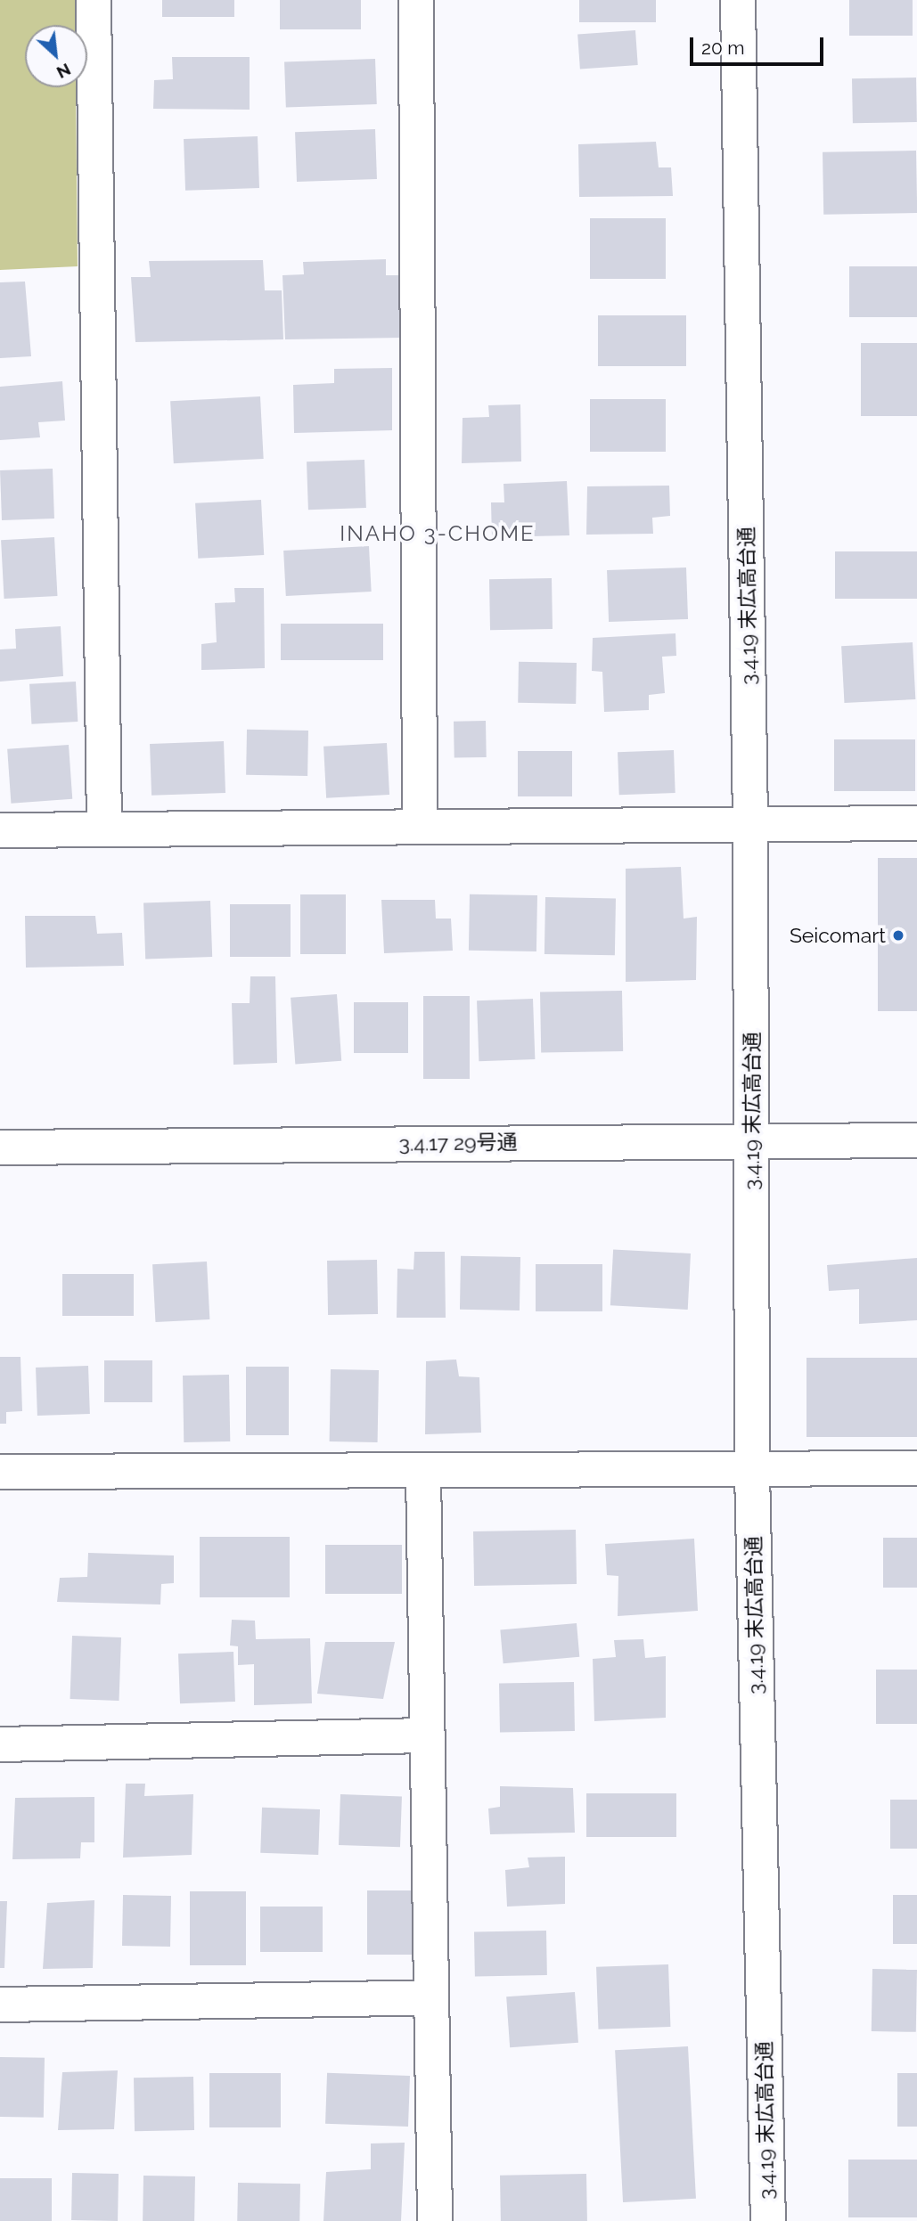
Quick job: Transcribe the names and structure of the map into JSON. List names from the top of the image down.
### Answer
{
  "streets": {
    "street": ["3.4.19 末広高台通", "3.4.17 29号通"]
  },
  "crossings": [
    ["3.4.19 末広高台通", "3.4.17 29号通"]
  ],
  "districts": ["INAHO 3-CHOME"],
  "places": ["Seicomart"],
  "scale_bar": "20 m",
  "north": "bottom right"
}
